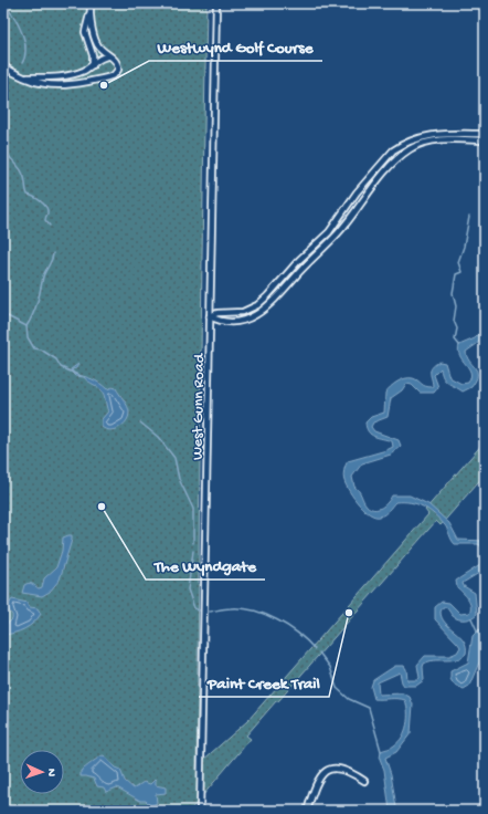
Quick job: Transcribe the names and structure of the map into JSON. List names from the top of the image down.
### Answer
{
  "streets": {
    "street": ["West Gunn Road"]
  },
  "places": ["Westwynd Golf Course", "The Wyndgate", "Paint Creek Trail"],
  "north": "right"
}
